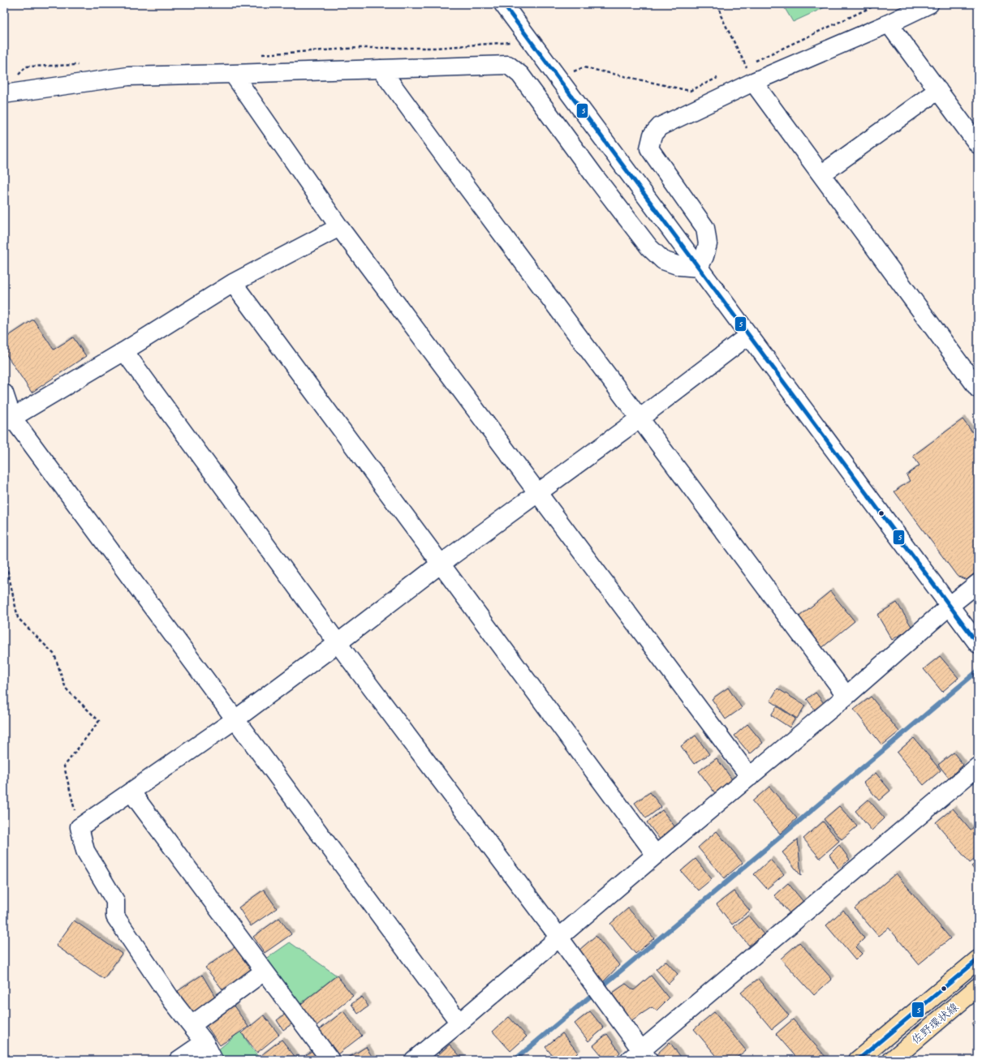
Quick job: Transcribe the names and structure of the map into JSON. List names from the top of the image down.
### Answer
{
  "streets": {
    "main road": ["佐野環状線"]
  },
  "lines": ["transit line 5"]
}
